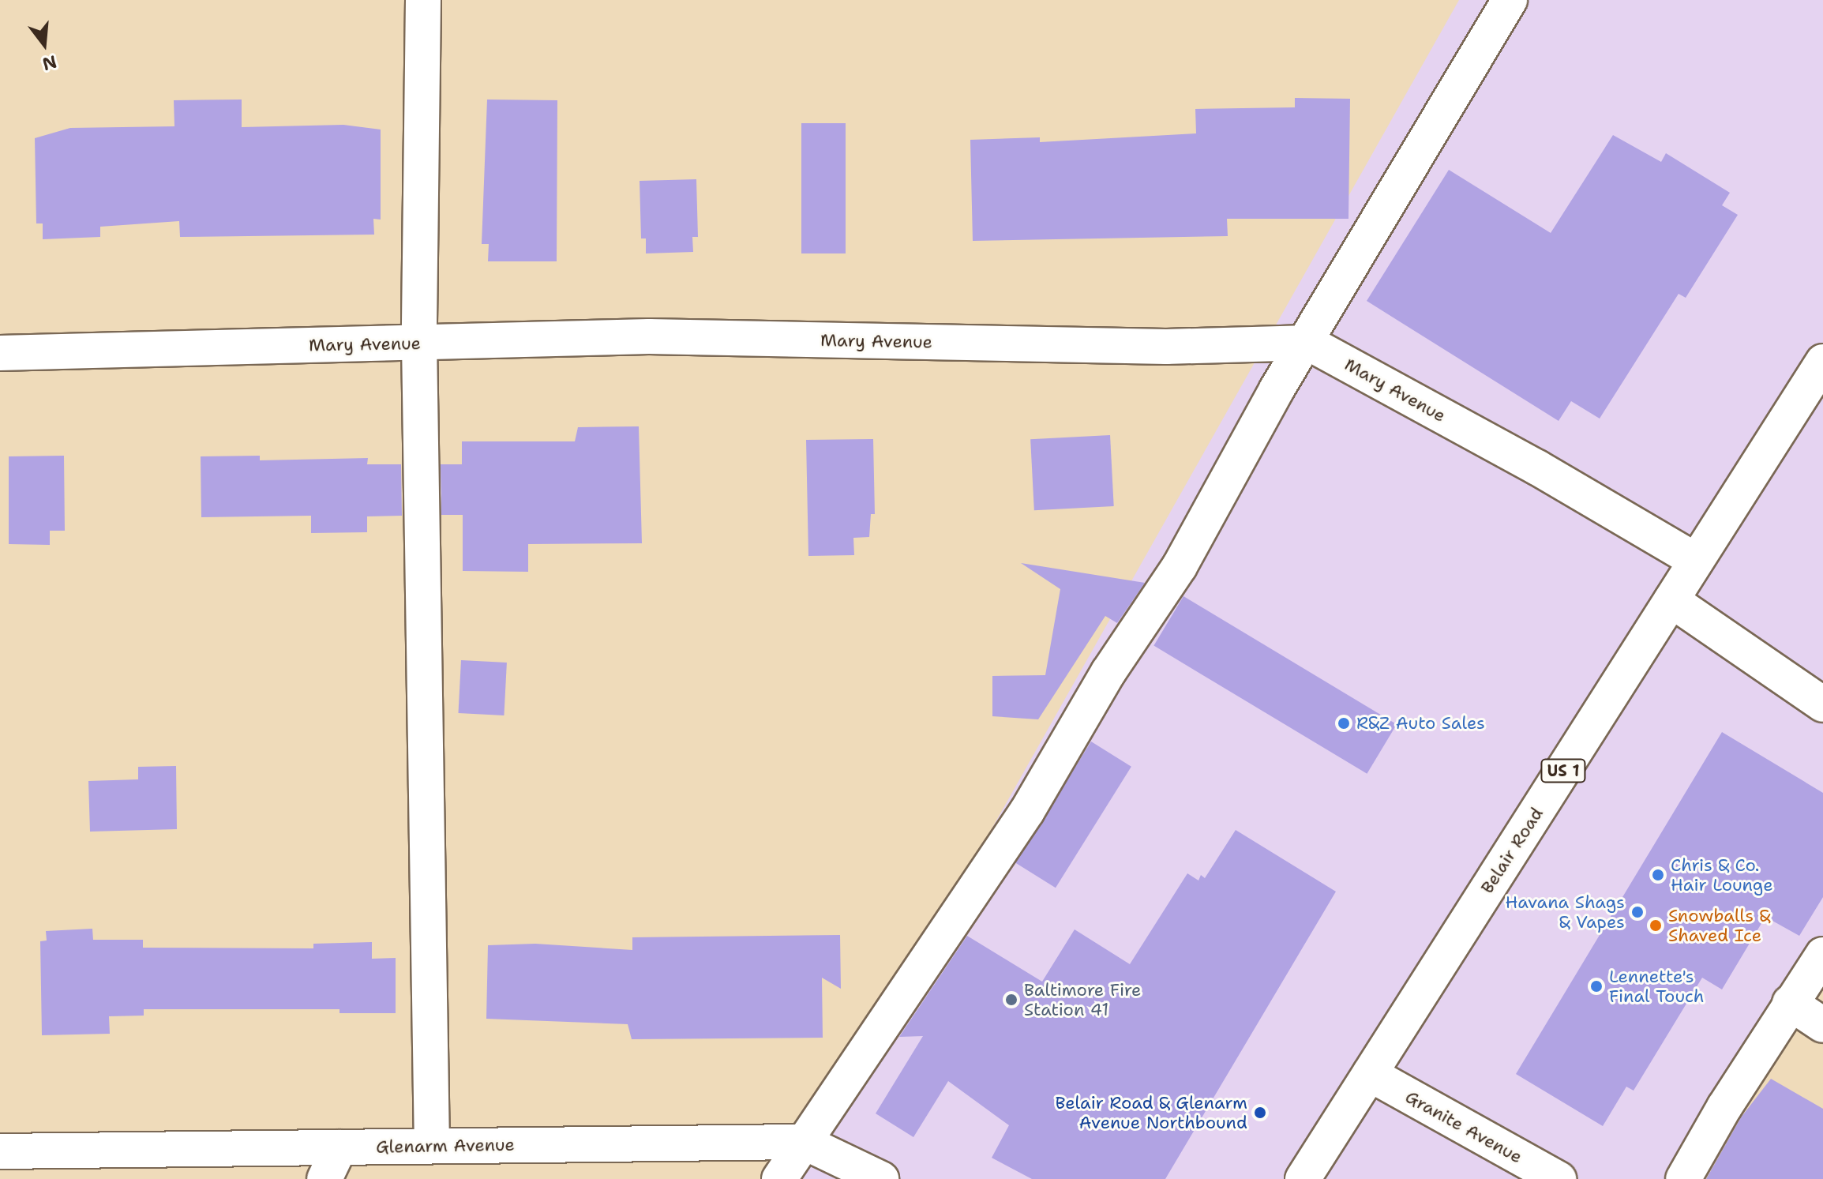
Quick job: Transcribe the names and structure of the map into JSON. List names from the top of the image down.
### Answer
{
  "streets": {
    "street": [
      "Mary Avenue",
      "US 1",
      "Belair Road",
      "Granite Avenue",
      "Glenarm Avenue"
    ]
  },
  "crossings": [
    ["Mary Avenue", "Belair Road"],
    ["Belair Road", "Granite Avenue"]
  ],
  "places": [
    "R&Z Auto Sales",
    "Chris & Co. Hair Lounge",
    "Havana Shags & Vapes",
    "Snowballs & Shaved Ice",
    "Lennette's Final Touch",
    "Baltimore Fire Station 41",
    "Belair Road & Glenarm Avenue Northbound"
  ],
  "north": "bottom"
}
